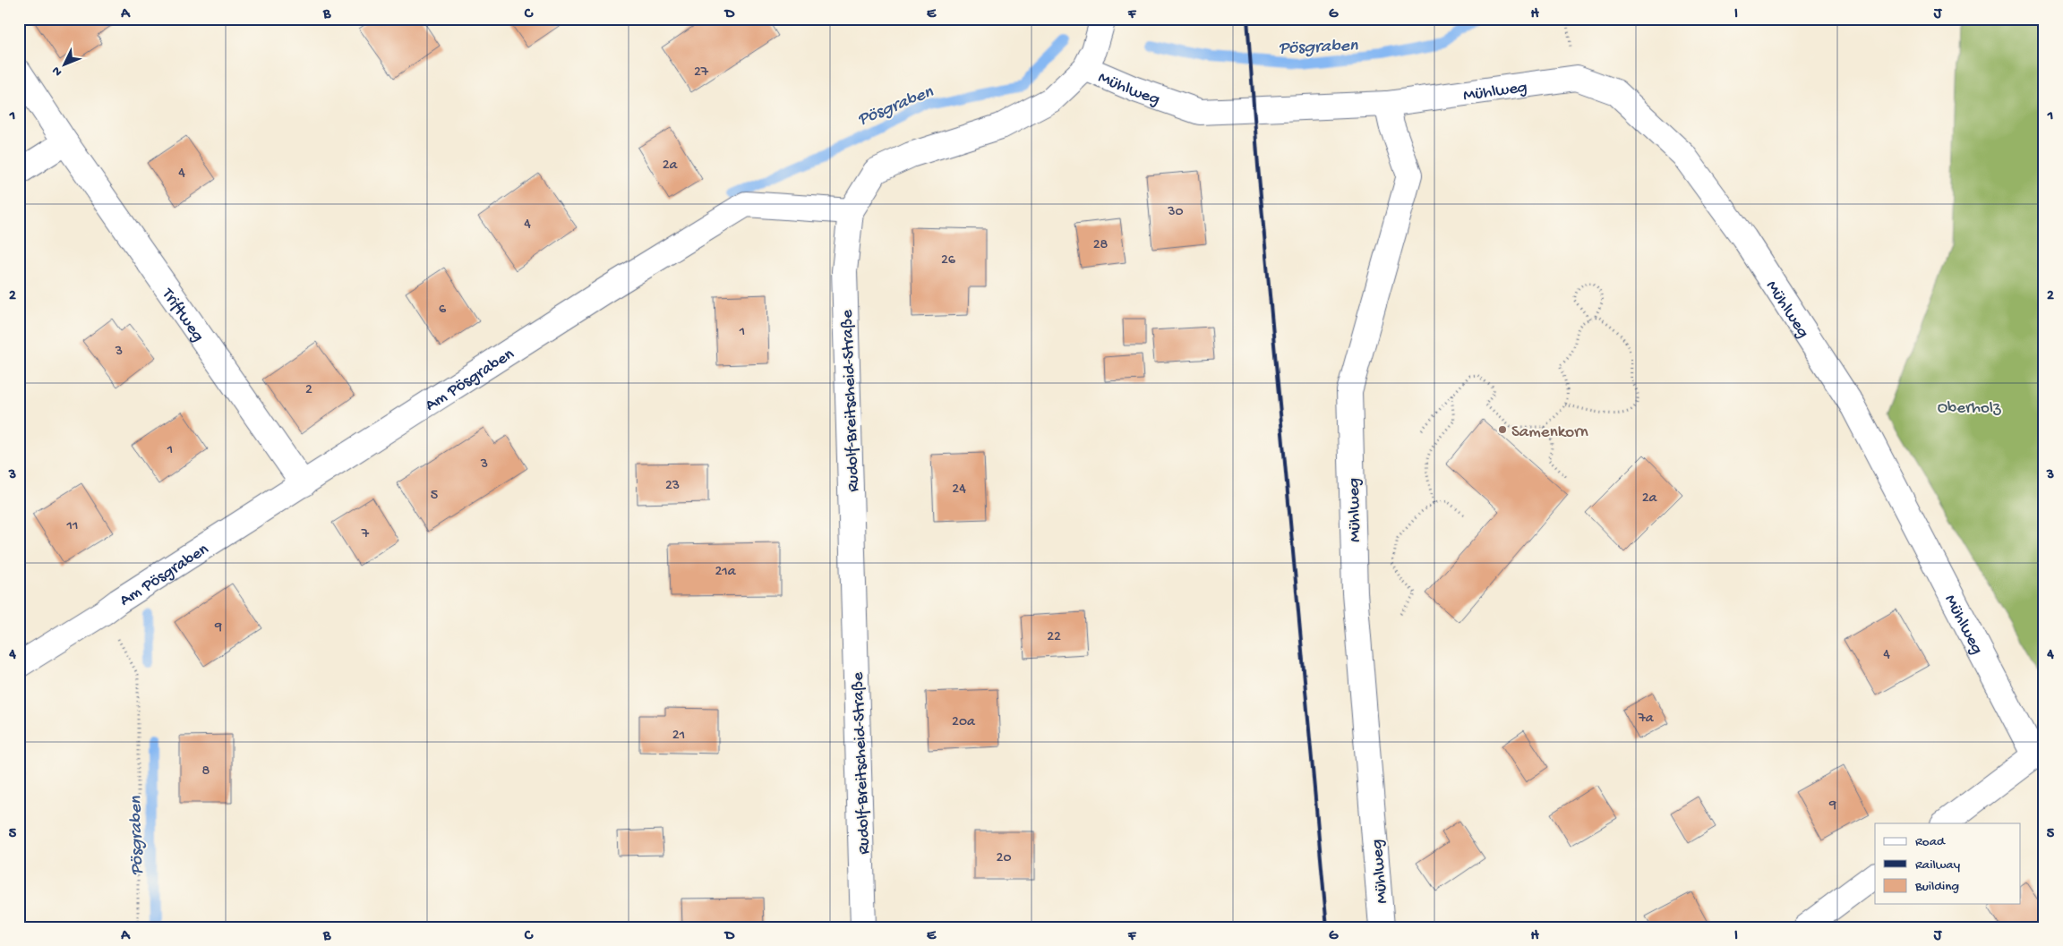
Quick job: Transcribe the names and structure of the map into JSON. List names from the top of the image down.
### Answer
{
  "streets": {
    "street": [
      "Mühlweg",
      "Triftweg",
      "Am Pösgraben",
      "Rudolf-Breitscheid-Straße"
    ]
  },
  "crossings": [
    ["Mühlweg", "Rudolf-Breitscheid-Straße"],
    ["Triftweg", "Am Pösgraben"],
    ["Am Pösgraben", "Rudolf-Breitscheid-Straße"]
  ],
  "water": ["Pösgraben"],
  "parks": ["Oberholz"],
  "places": ["Samenkorn"],
  "house_numbers": [
    "27",
    "2a",
    "4",
    "30",
    "4",
    "28",
    "26",
    "6",
    "1",
    "3",
    "2",
    "1",
    "3",
    "23",
    "24",
    "5",
    "2a",
    "11",
    "7",
    "21a",
    "9",
    "22",
    "4",
    "7a",
    "20a",
    "21",
    "8",
    "9",
    "20"
  ],
  "legend": ["Road", "Railway", "Building"],
  "north": "bottom left",
  "grid": {
    "columns": [
      "A",
      "B",
      "C",
      "D",
      "E",
      "F",
      "G",
      "H",
      "I",
      "J"
    ],
    "rows": [
      "1",
      "2",
      "3",
      "4",
      "5"
    ]
  }
}
